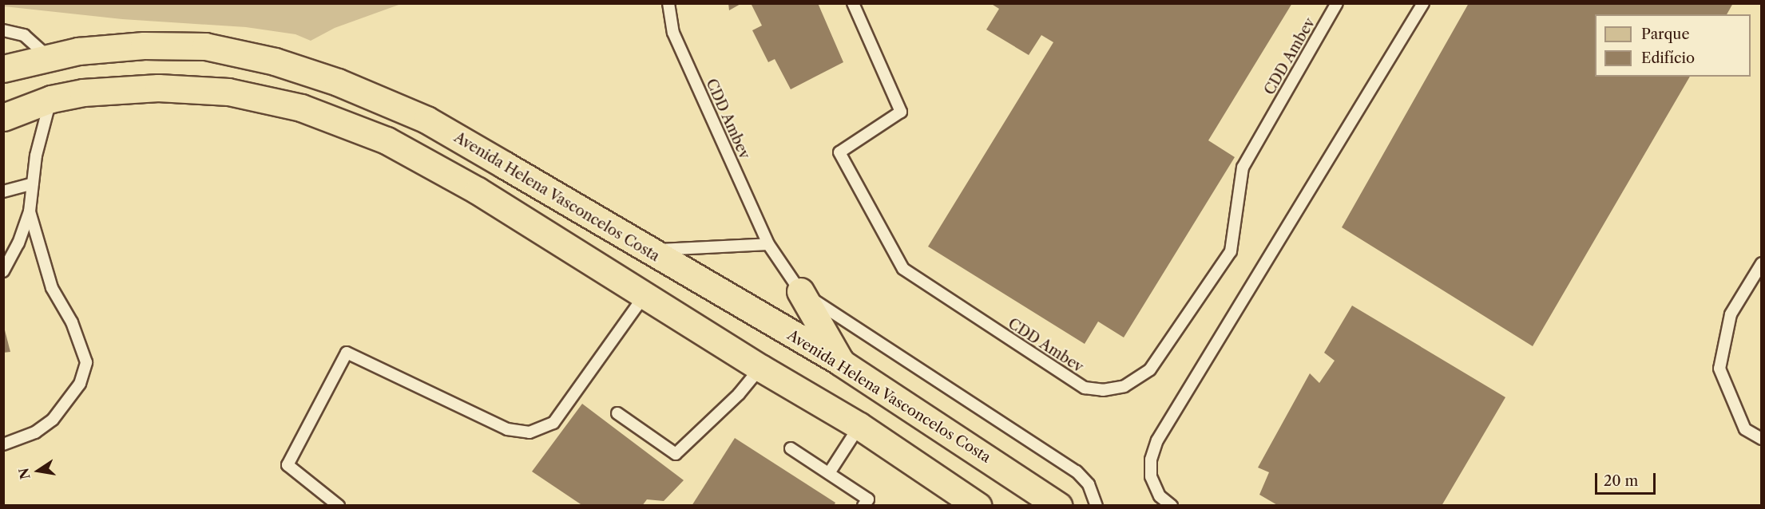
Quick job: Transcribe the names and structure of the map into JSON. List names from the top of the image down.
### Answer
{
  "streets": {
    "highway": ["Avenida Helena Vasconcelos Costa"],
    "lane": ["CDD Ambev"]
  },
  "legend": ["Parque", "Edifício"],
  "scale_bar": "20 m",
  "north": "left"
}
